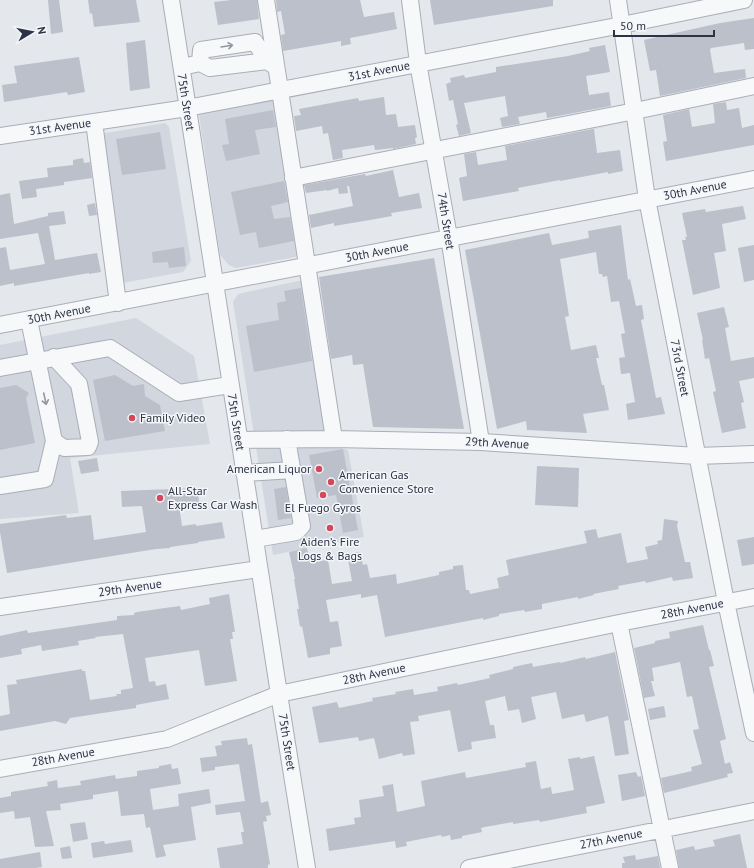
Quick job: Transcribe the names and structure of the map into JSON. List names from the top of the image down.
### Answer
{
  "streets": {
    "street": [
      "31st Avenue",
      "75th Street",
      "30th Avenue",
      "74th Street",
      "73rd Street",
      "29th Avenue",
      "28th Avenue",
      "27th Avenue"
    ]
  },
  "crossings": [
    ["31st Avenue", "75th Street"],
    ["31st Avenue", "74th Street"],
    ["31st Avenue", "73rd Street"],
    ["75th Street", "30th Avenue"],
    ["75th Street", "29th Avenue"],
    ["75th Street", "28th Avenue"],
    ["30th Avenue", "74th Street"],
    ["30th Avenue", "73rd Street"],
    ["74th Street", "29th Avenue"],
    ["73rd Street", "29th Avenue"],
    ["73rd Street", "28th Avenue"]
  ],
  "places": [
    "Family Video",
    "American Liquor",
    "American Gas Convenience Store",
    "El Fuego Gyros",
    "All-Star Express Car Wash",
    "Aiden’s Fire Logs & Bags"
  ],
  "scale_bar": "50 m",
  "north": "right"
}
